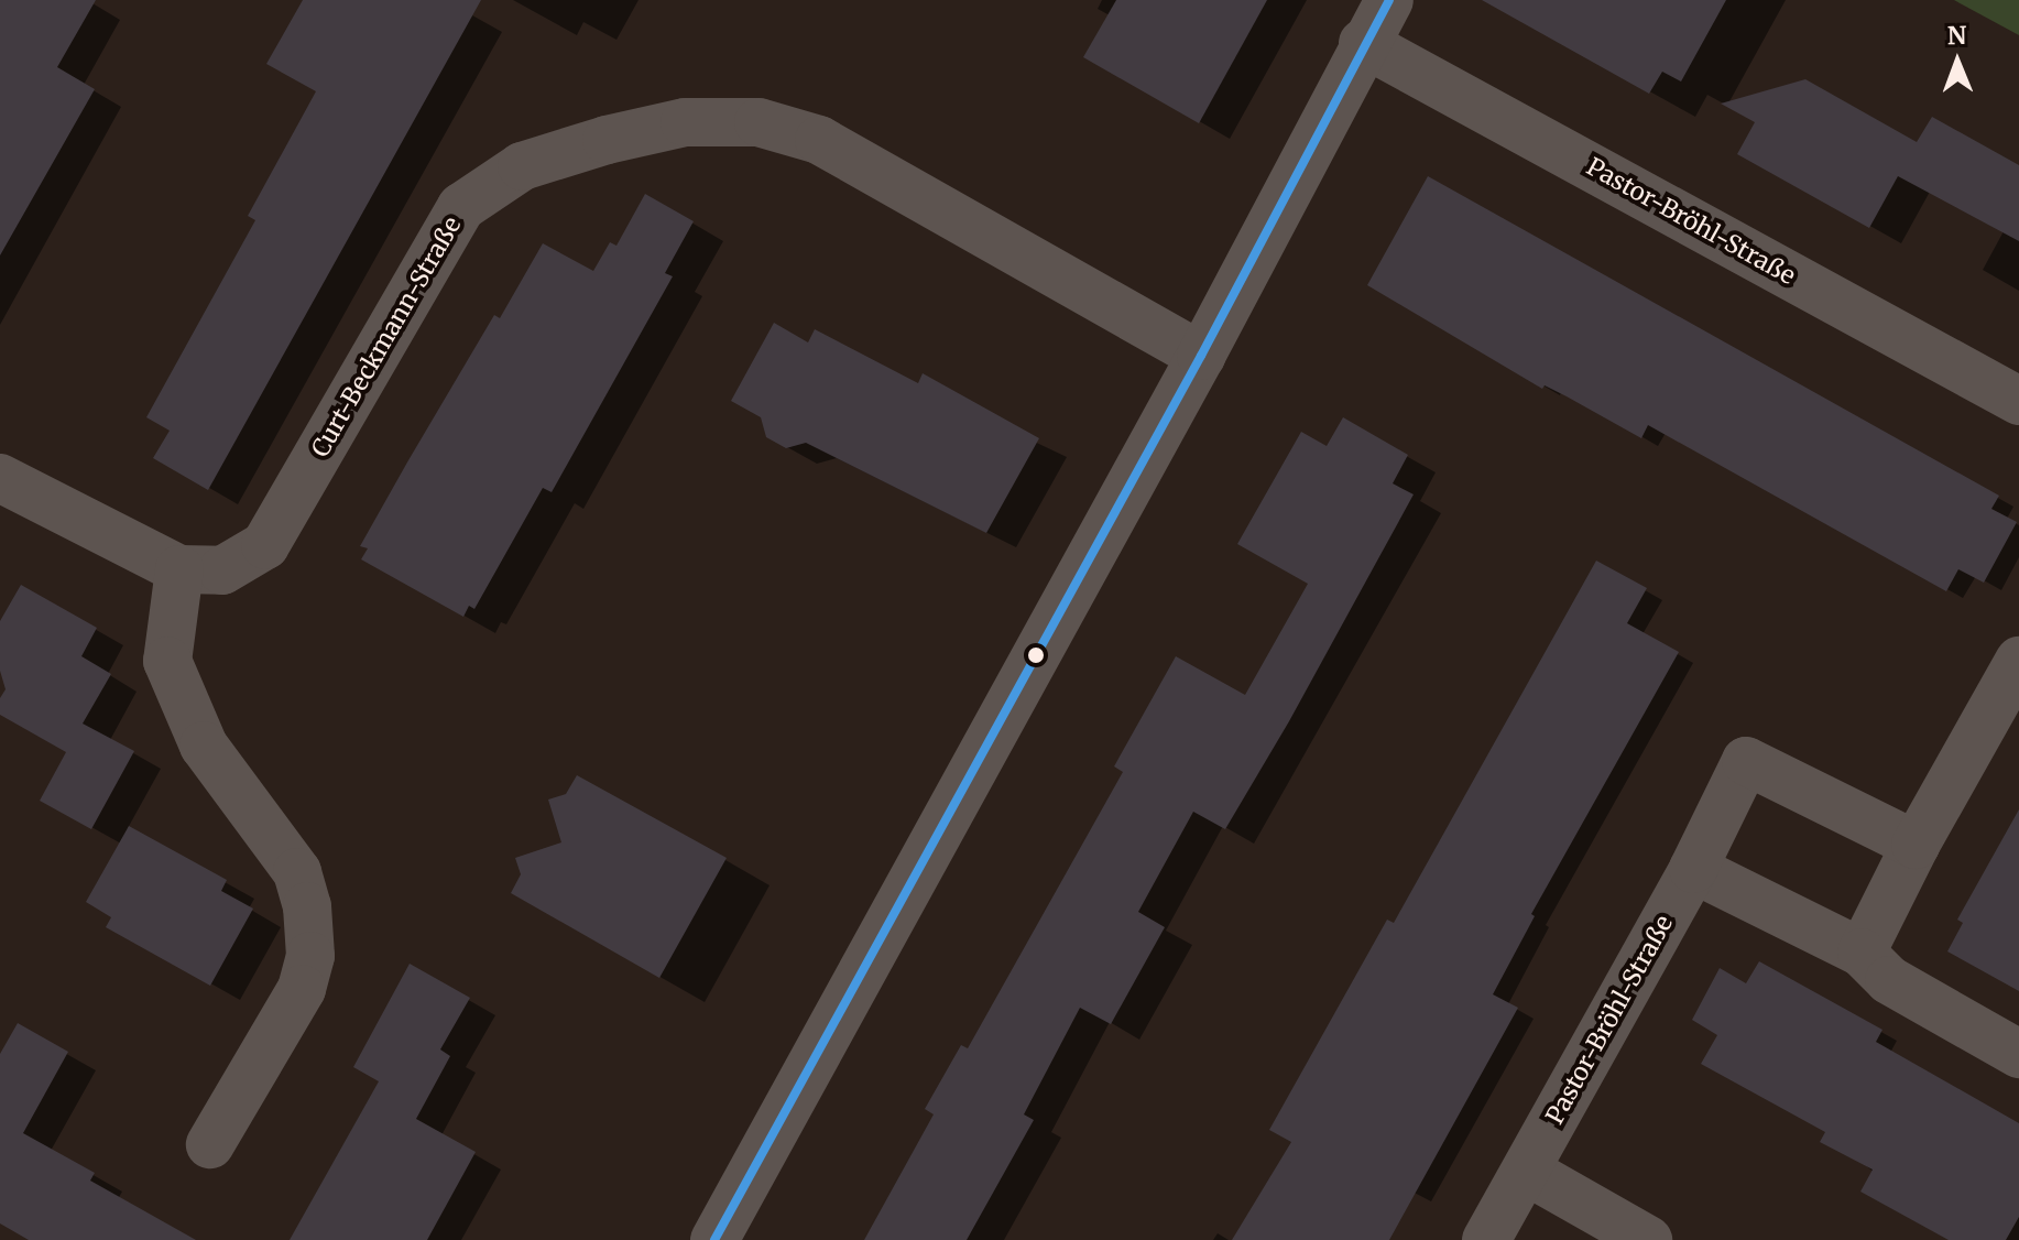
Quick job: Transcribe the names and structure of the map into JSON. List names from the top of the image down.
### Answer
{
  "streets": {
    "street": ["Pastor-Bröhl-Straße", "Curt-Beckmann-Straße"]
  },
  "north": "top"
}
